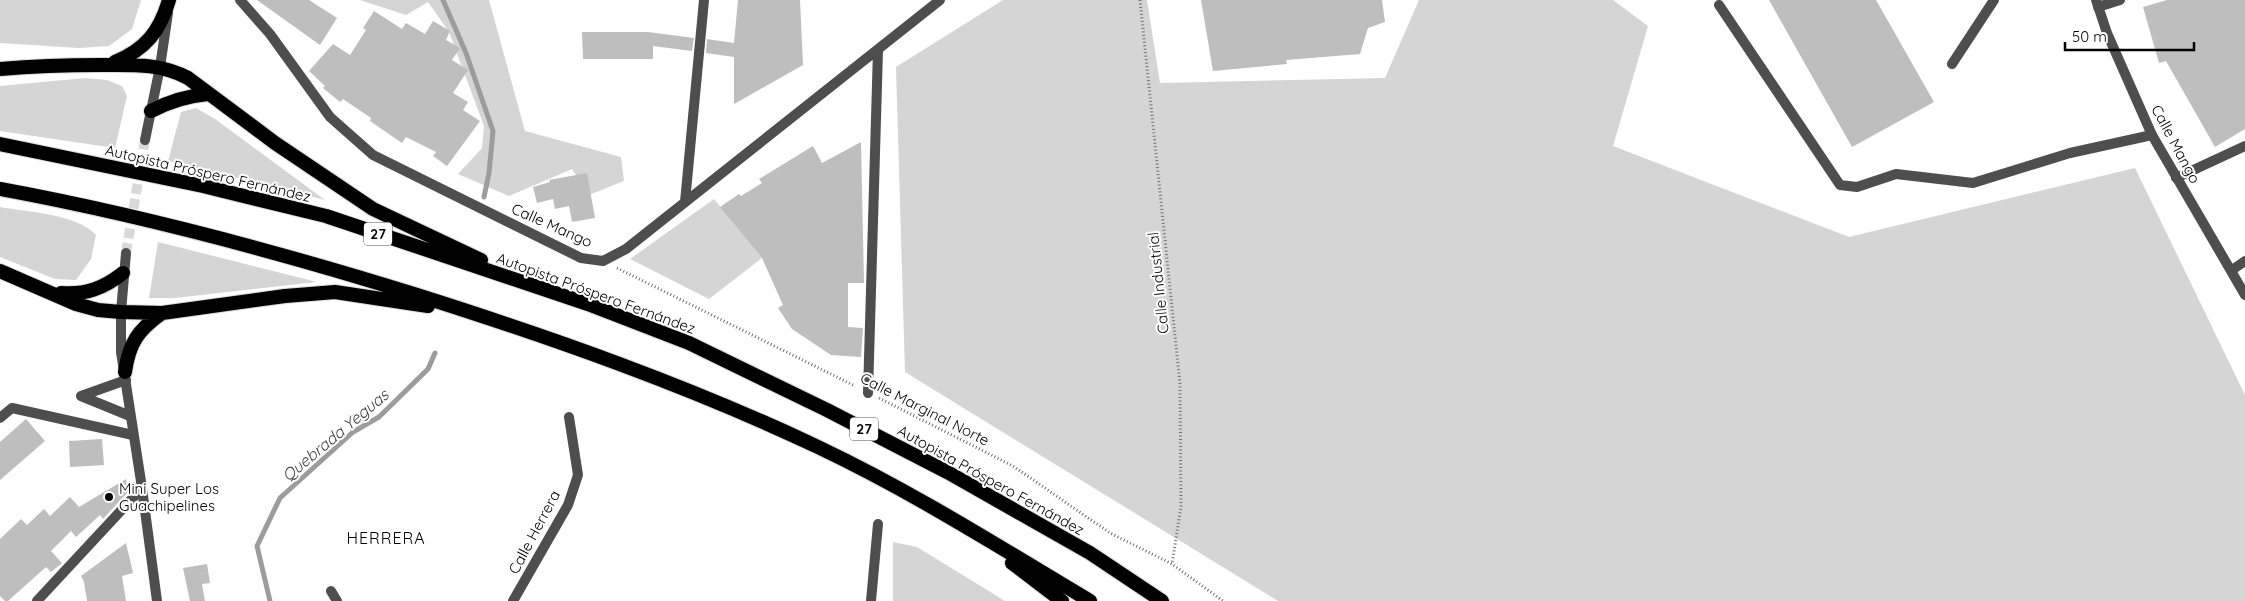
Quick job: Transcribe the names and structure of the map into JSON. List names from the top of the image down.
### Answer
{
  "streets": {
    "highway": ["Autopista Próspero Fernández", "27"],
    "street": ["Calle Mango", "Calle Herrera"],
    "path": ["Calle Industrial", "Calle Marginal Norte"]
  },
  "crossings": [
    ["Calle Mango", "Calle Marginal Norte"],
    ["Calle Industrial", "Calle Marginal Norte"]
  ],
  "districts": ["HERRERA"],
  "water": ["Quebrada Yeguas"],
  "places": ["Mini Super Los Guachipelines"],
  "scale_bar": "50 m"
}
